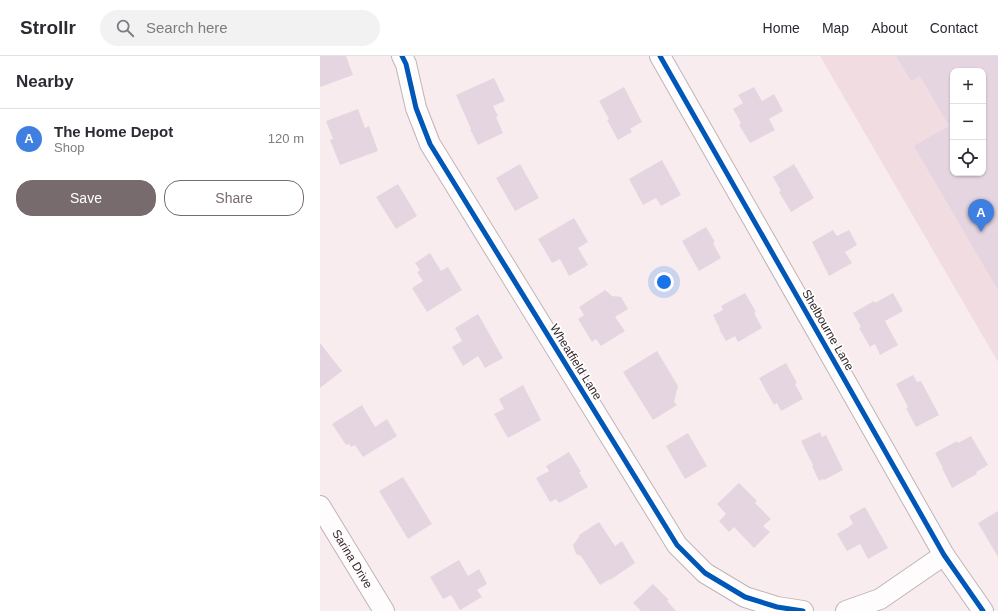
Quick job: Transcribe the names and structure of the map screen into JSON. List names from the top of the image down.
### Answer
{
  "streets": {
    "street": ["Shelbourne Lane", "Wheatfield Lane", "Sarina Drive"]
  },
  "page": {
    "header": "Strollr",
    "search": "Search here",
    "nav": [
      "Home",
      "Map",
      "About",
      "Contact"
    ],
    "heading": "Nearby",
    "map_buttons": ["+", "−"],
    "list": [
      {
        "mark": "A",
        "name": "The Home Depot",
        "note": "Shop",
        "value": "120 m"
      }
    ],
    "buttons": ["Save", "Share"],
    "pins": "A"
  }
}
